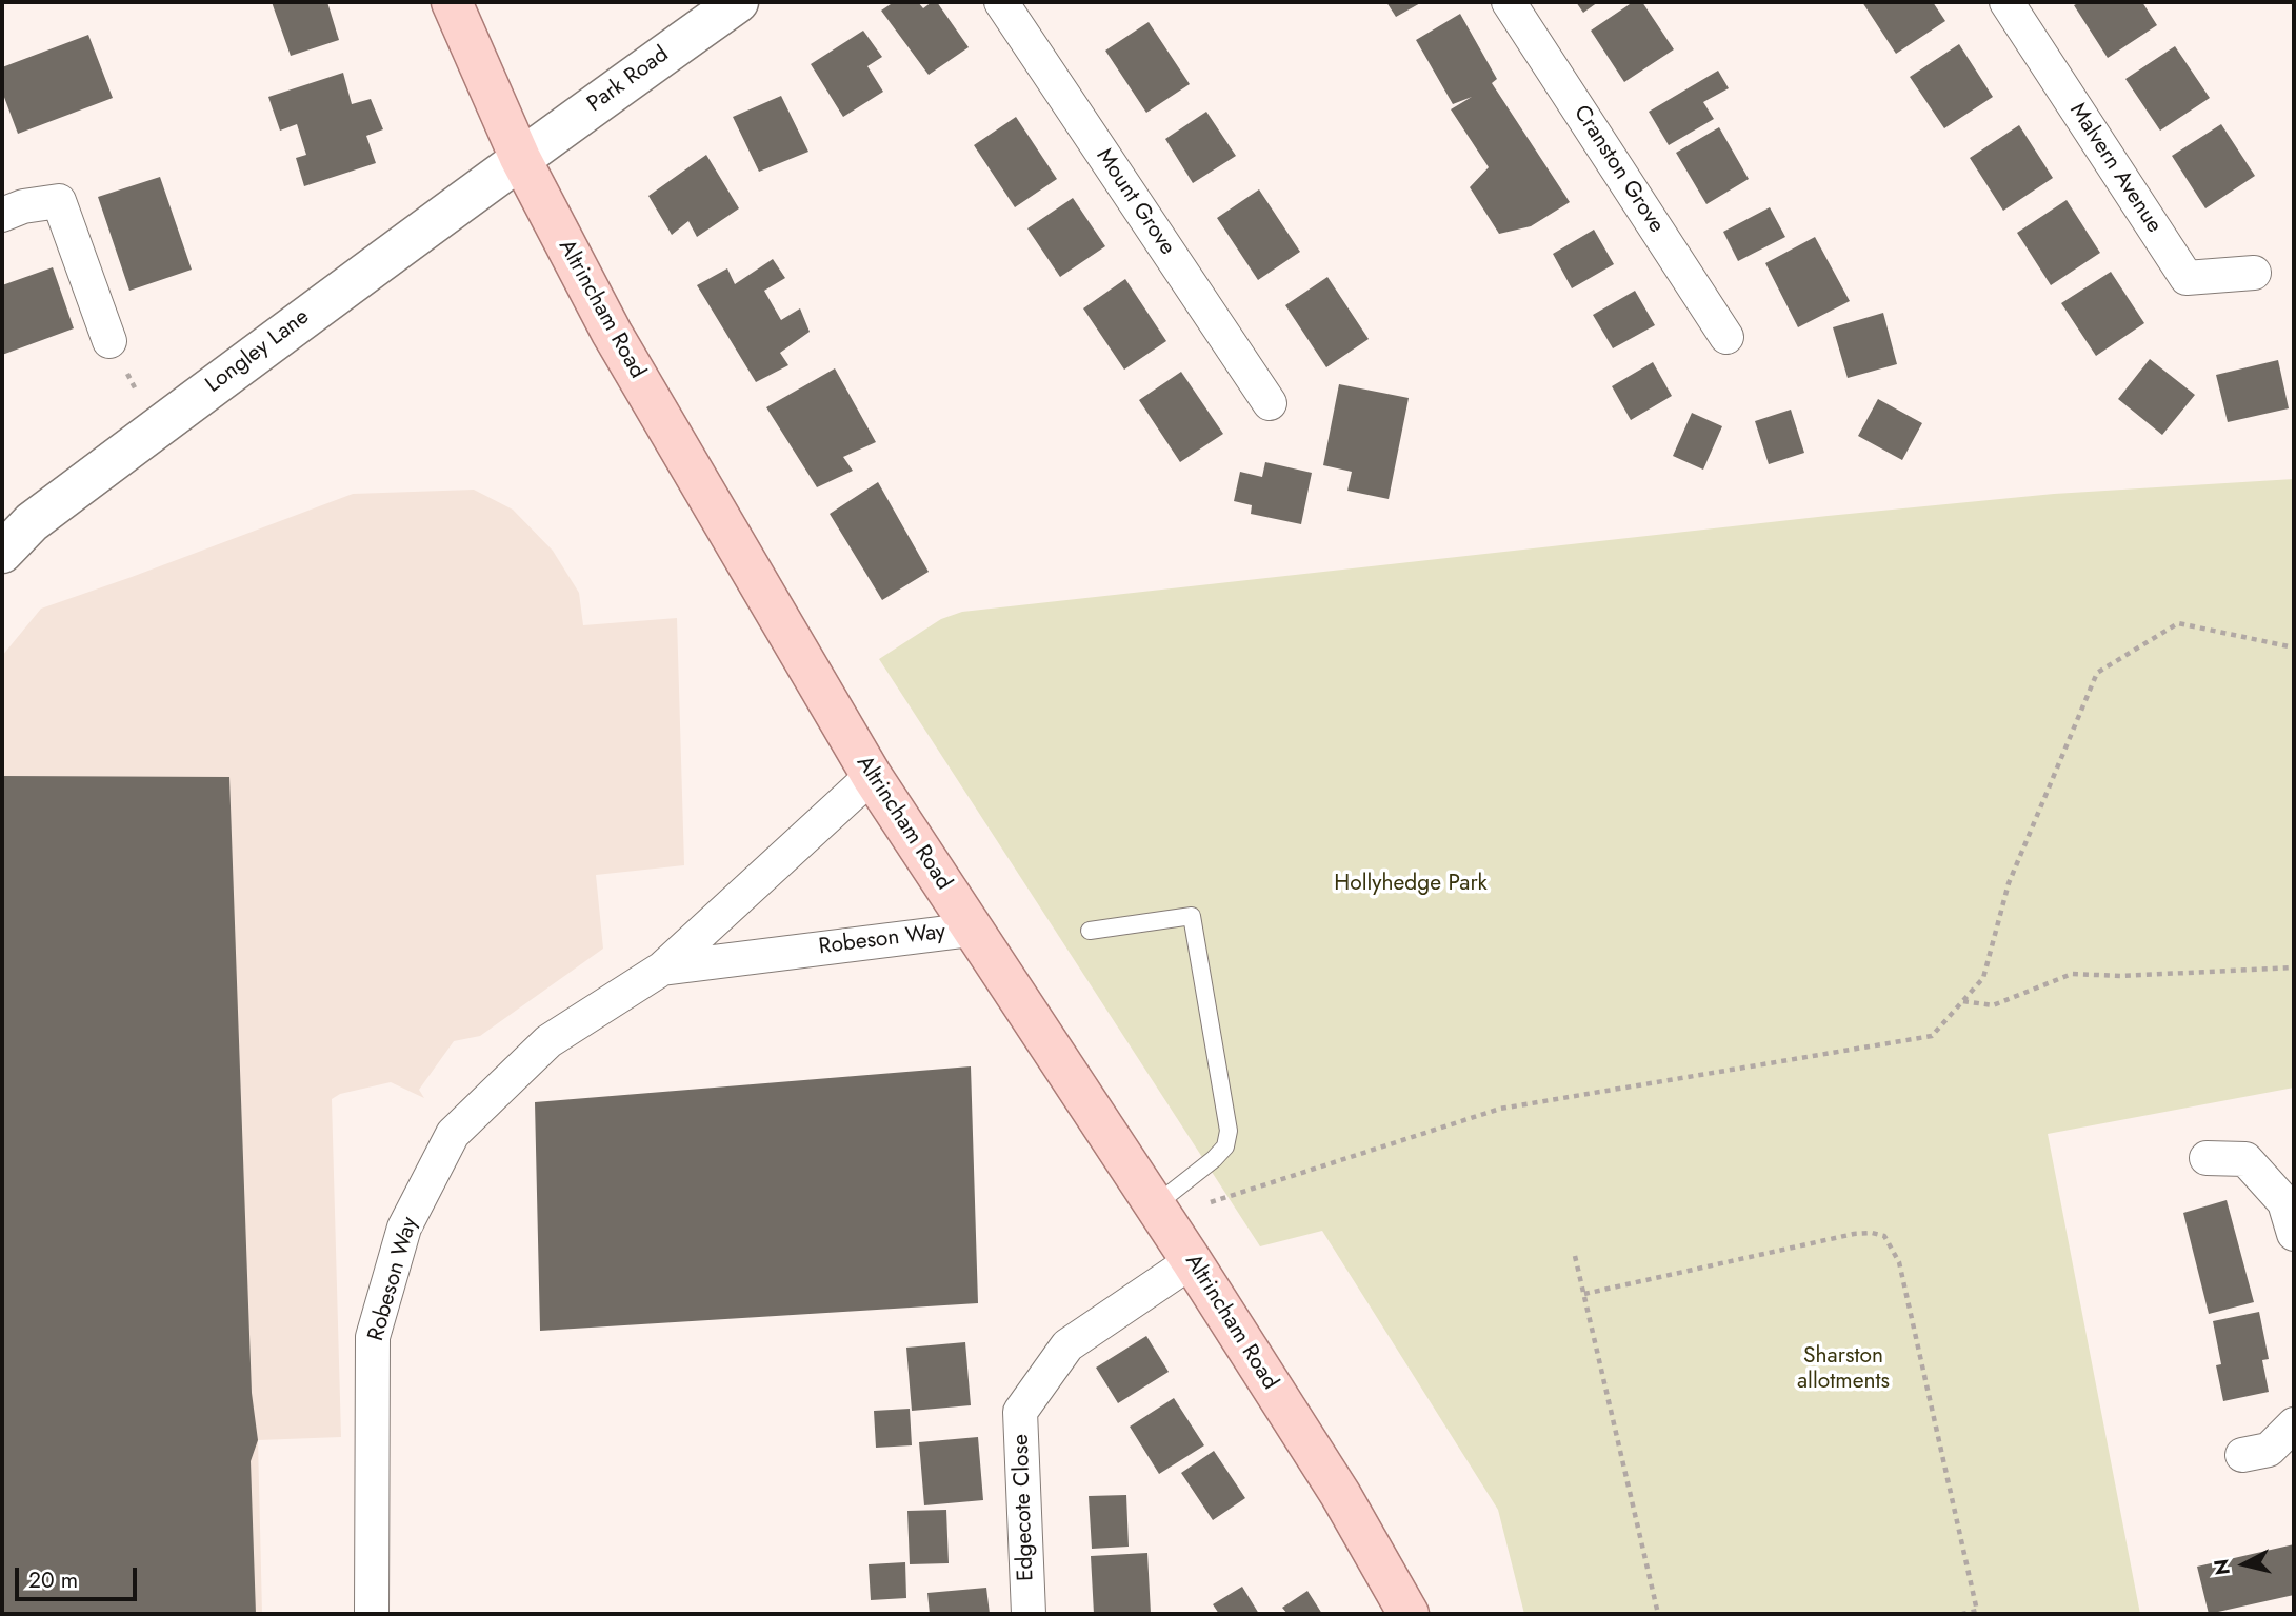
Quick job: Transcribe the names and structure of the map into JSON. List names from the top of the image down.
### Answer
{
  "streets": {
    "main road": ["Park Road", "Altrincham Road", "Longley Lane"],
    "street": [
      "Malvern Avenue",
      "Cranston Grove",
      "Mount Grove",
      "Robeson Way",
      "Edgecote Close"
    ]
  },
  "crossings": [
    ["Park Road", "Altrincham Road"],
    ["Park Road", "Longley Lane"],
    ["Altrincham Road", "Longley Lane"],
    ["Altrincham Road", "Robeson Way"],
    ["Altrincham Road", "Edgecote Close"]
  ],
  "parks": ["Hollyhedge Park", "Sharston allotments"],
  "scale_bar": "20 m",
  "north": "left"
}
